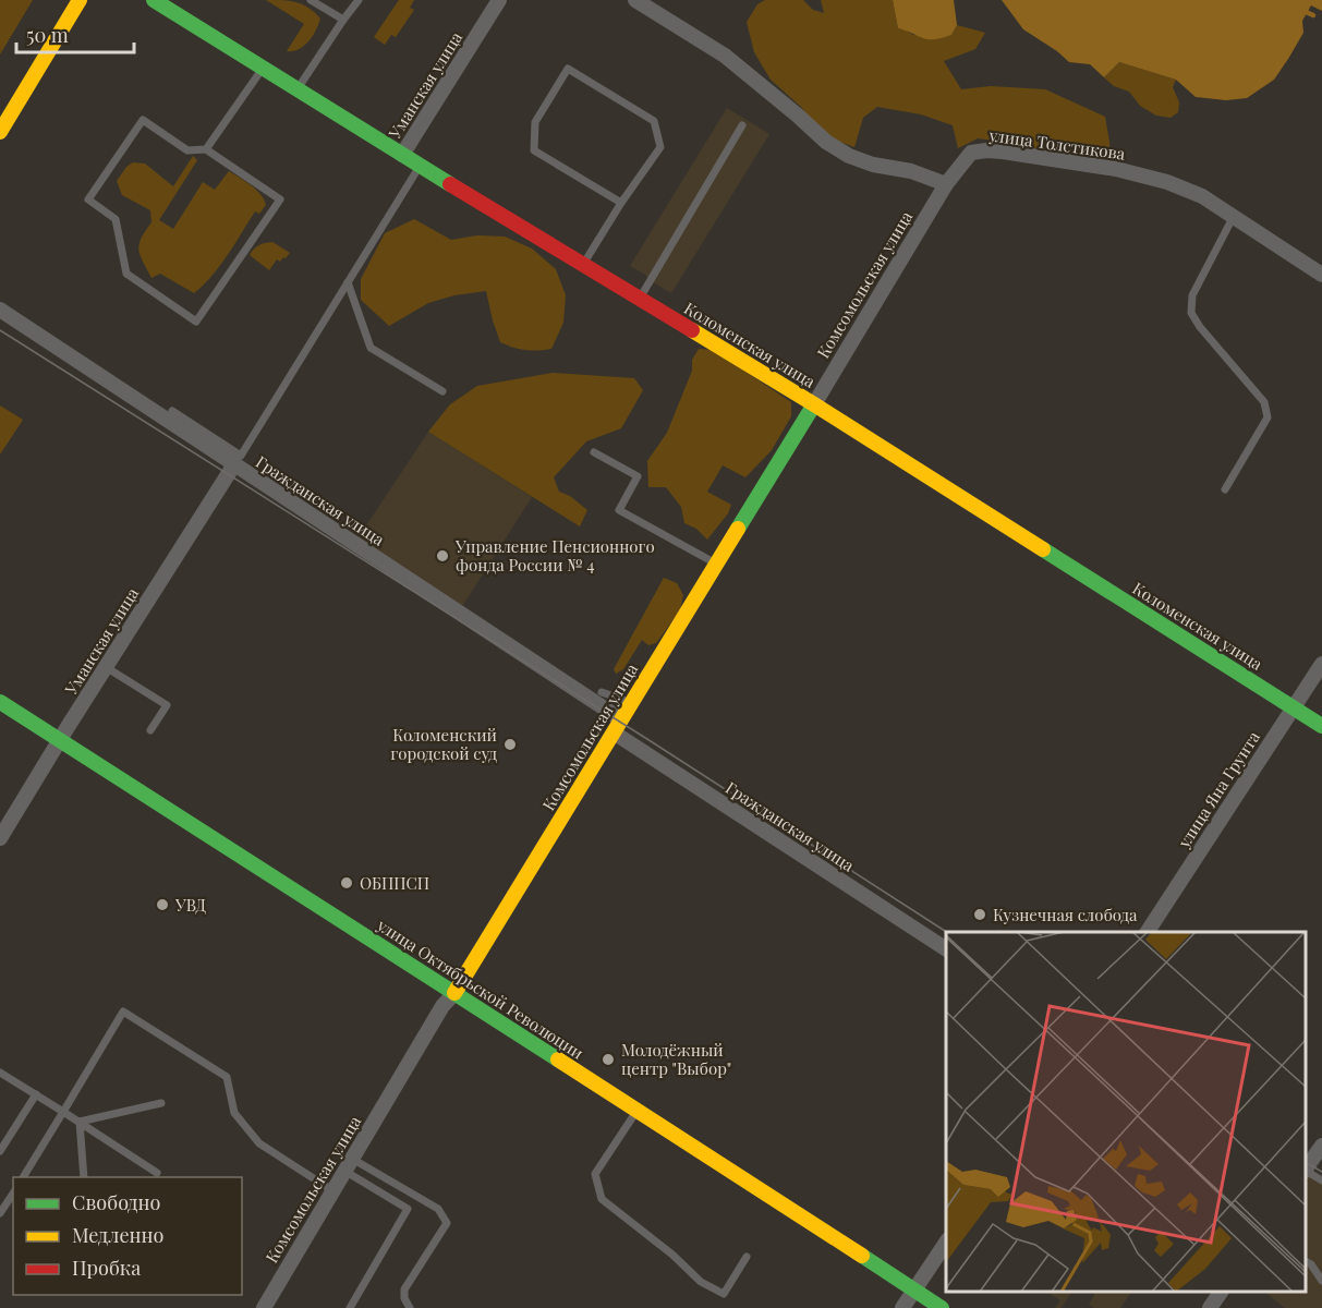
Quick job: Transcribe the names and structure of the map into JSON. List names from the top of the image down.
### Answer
{
  "streets": {
    "street": [
      "Уманская улица",
      "улица Толстикова",
      "Комсомольская улица",
      "Коломенская улица",
      "Гражданская улица",
      "улица Яна Грунта",
      "улица Октябрьской Революции"
    ]
  },
  "crossings": [
    ["Уманская улица", "Коломенская улица"],
    ["Уманская улица", "Гражданская улица"],
    ["Уманская улица", "улица Октябрьской Революции"],
    ["улица Толстикова", "Комсомольская улица"],
    ["Комсомольская улица", "Коломенская улица"],
    ["Комсомольская улица", "Гражданская улица"],
    ["Комсомольская улица", "улица Октябрьской Революции"],
    ["Коломенская улица", "улица Яна Грунта"]
  ],
  "places": [
    "Управление Пенсионного фонда России № 4",
    "Коломенский городской суд",
    "ОБППСП",
    "УВД",
    "Кузнечная слобода",
    "Молодёжный центр \"Выбор\""
  ],
  "legend": ["Свободно", "Медленно", "Пробка"],
  "scale_bar": "50 m"
}
